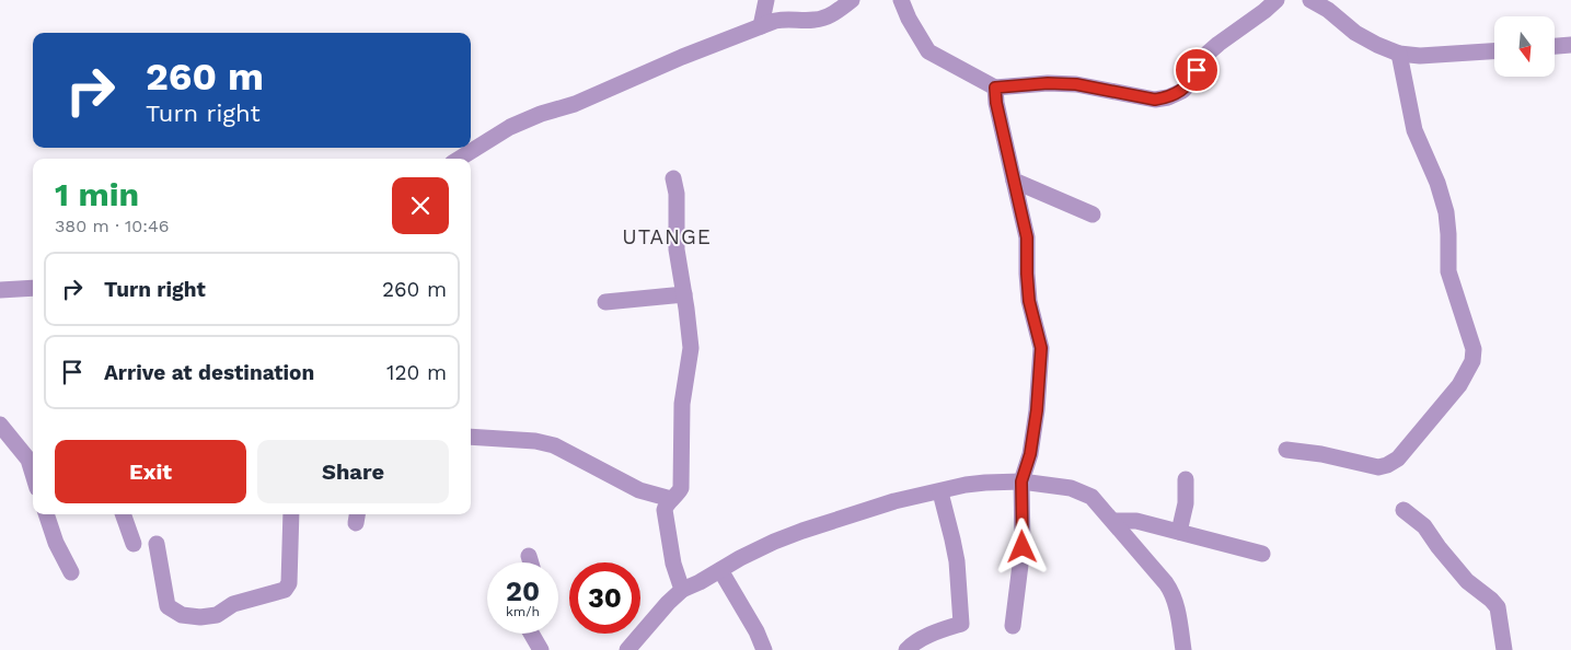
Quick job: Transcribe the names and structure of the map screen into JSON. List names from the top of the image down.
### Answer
{
  "districts": ["UTANGE"],
  "north": "bottom",
  "page": {
    "turn": ["260 m", "Turn right"],
    "heading": ["1 min", "380 m · 10:46"],
    "list": [
      {
        "name": "Turn right",
        "value": "260 m"
      },
      {
        "name": "Arrive at destination",
        "value": "120 m"
      }
    ],
    "buttons": ["Exit", "Share"],
    "speed": "20 km/h",
    "limit": "30"
  }
}
